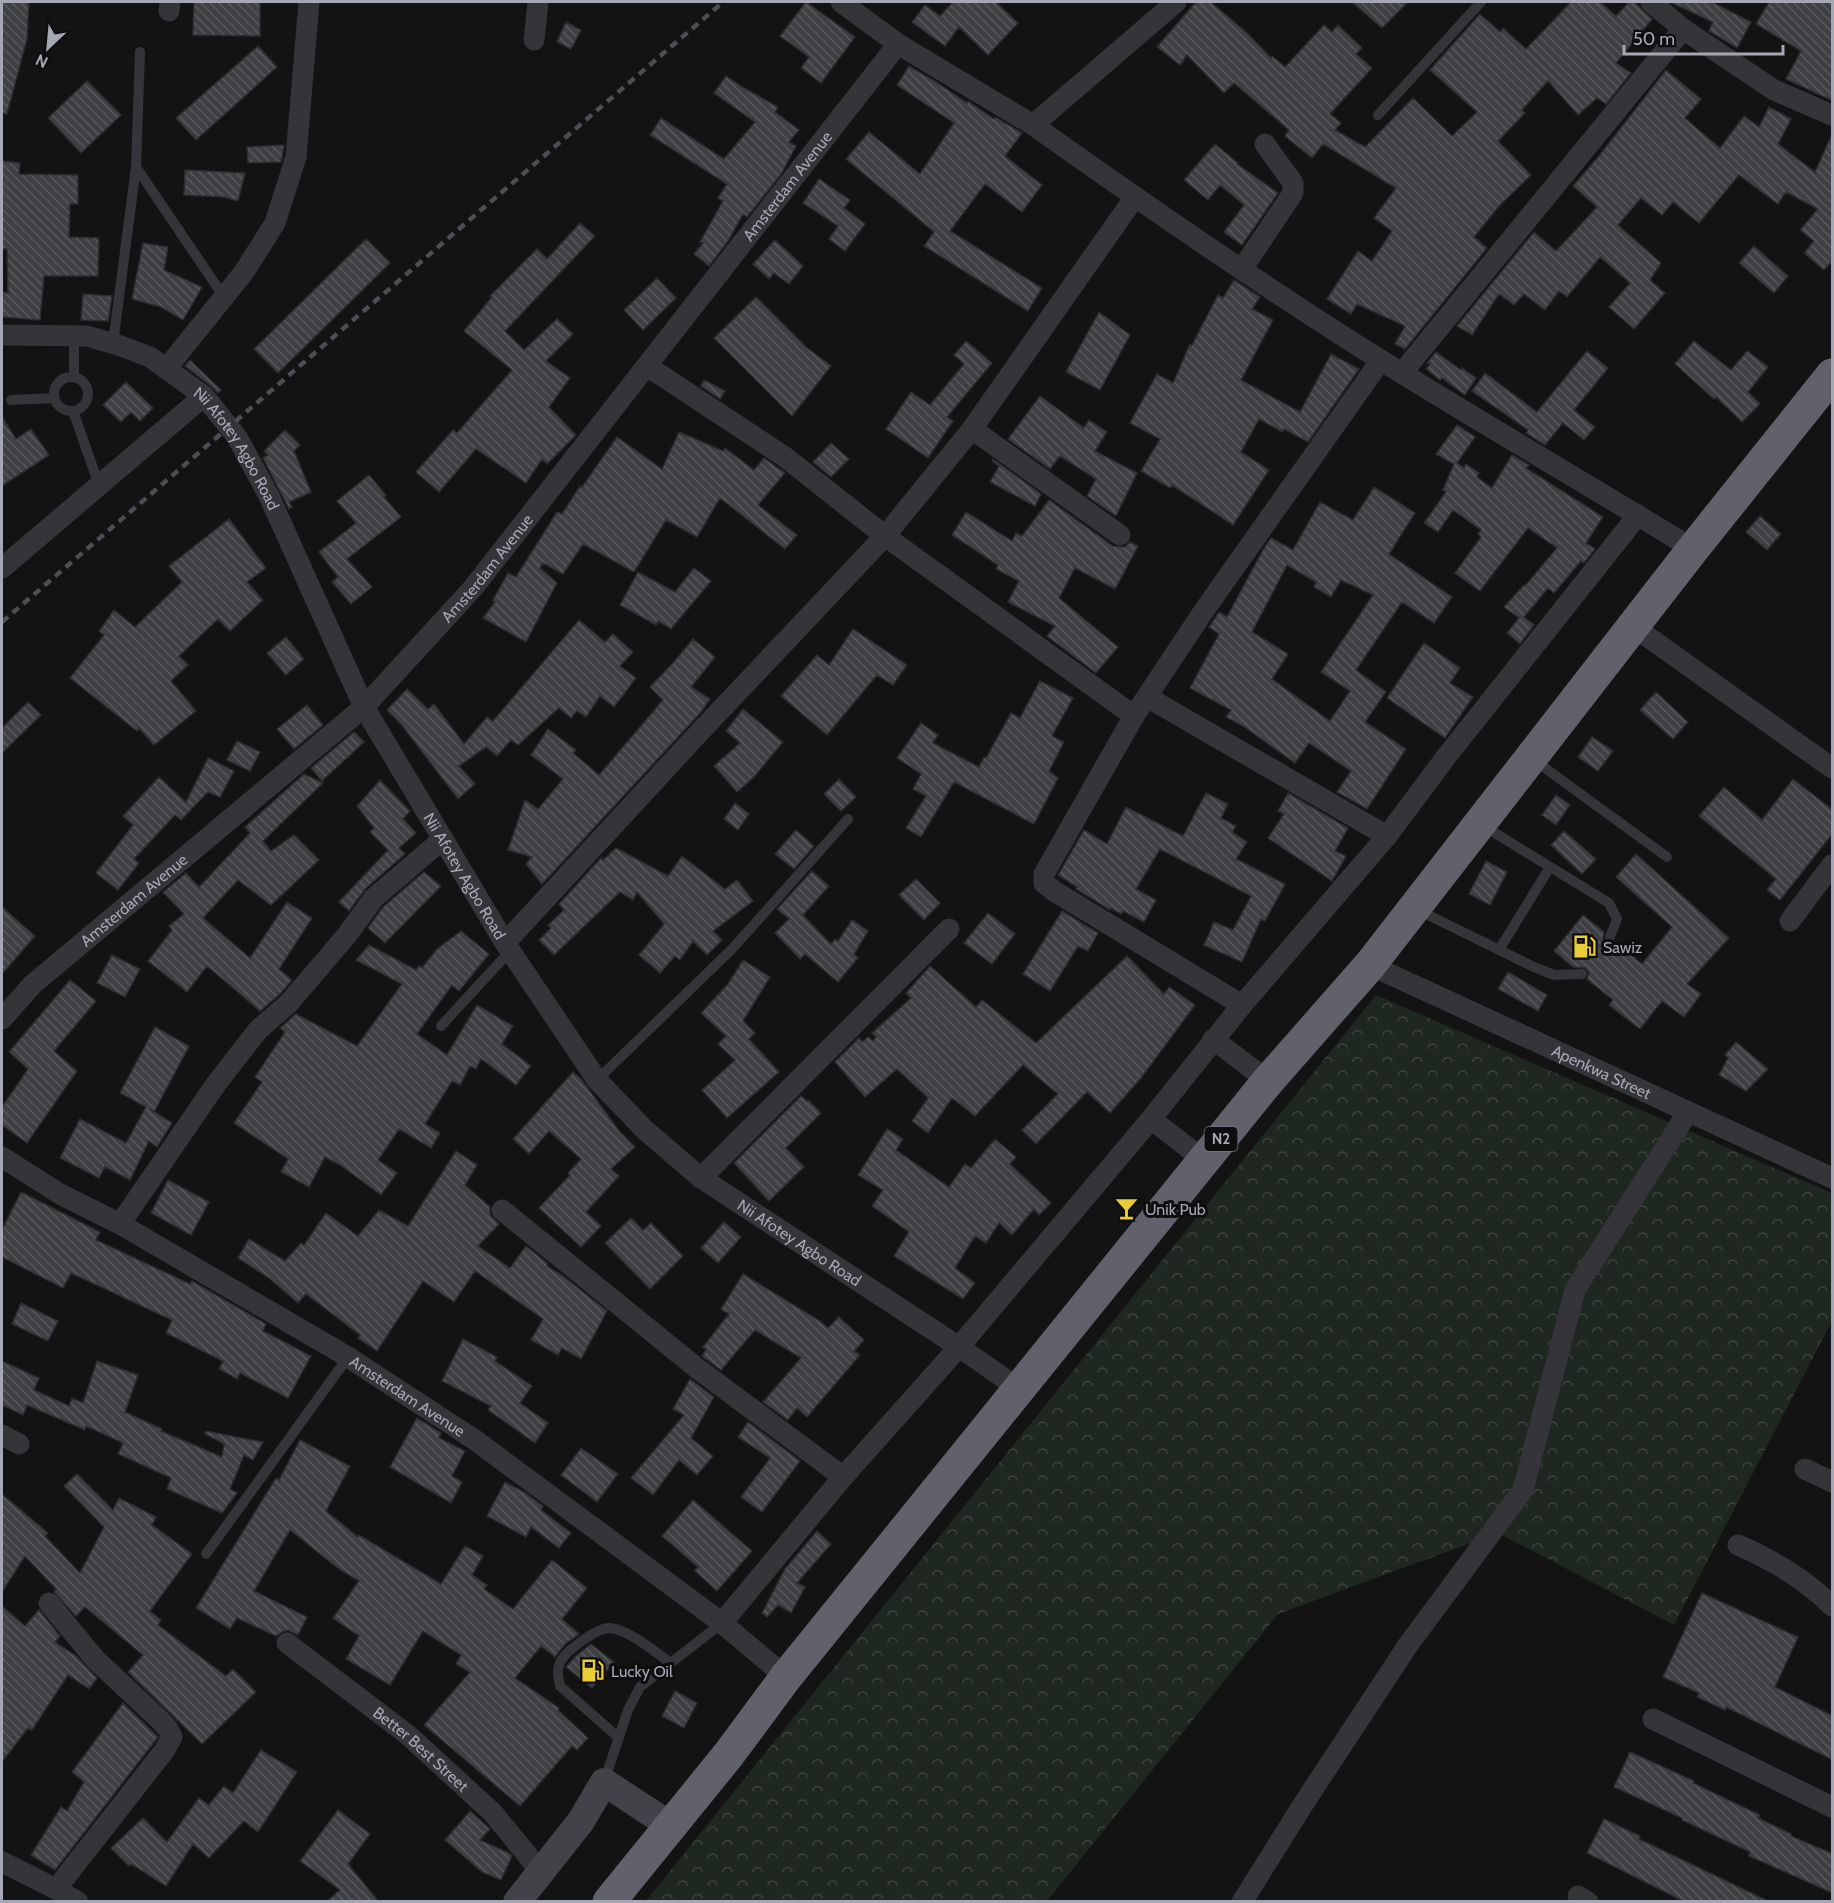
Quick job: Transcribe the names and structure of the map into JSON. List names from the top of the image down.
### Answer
{
  "streets": {
    "highway": ["N2"],
    "street": [
      "Amsterdam Avenue",
      "Nii Afotey Agbo Road",
      "Apenkwa Street",
      "Better Best Street"
    ]
  },
  "crossings": [
    ["Amsterdam Avenue", "Nii Afotey Agbo Road"],
    ["Amsterdam Avenue", "N2"],
    ["Nii Afotey Agbo Road", "N2"],
    ["Apenkwa Street", "N2"]
  ],
  "places": {
    "fuel station": ["Sawiz", "Lucky Oil"],
    "bar": ["Unik Pub"]
  },
  "scale_bar": "50 m",
  "north": "bottom left"
}
